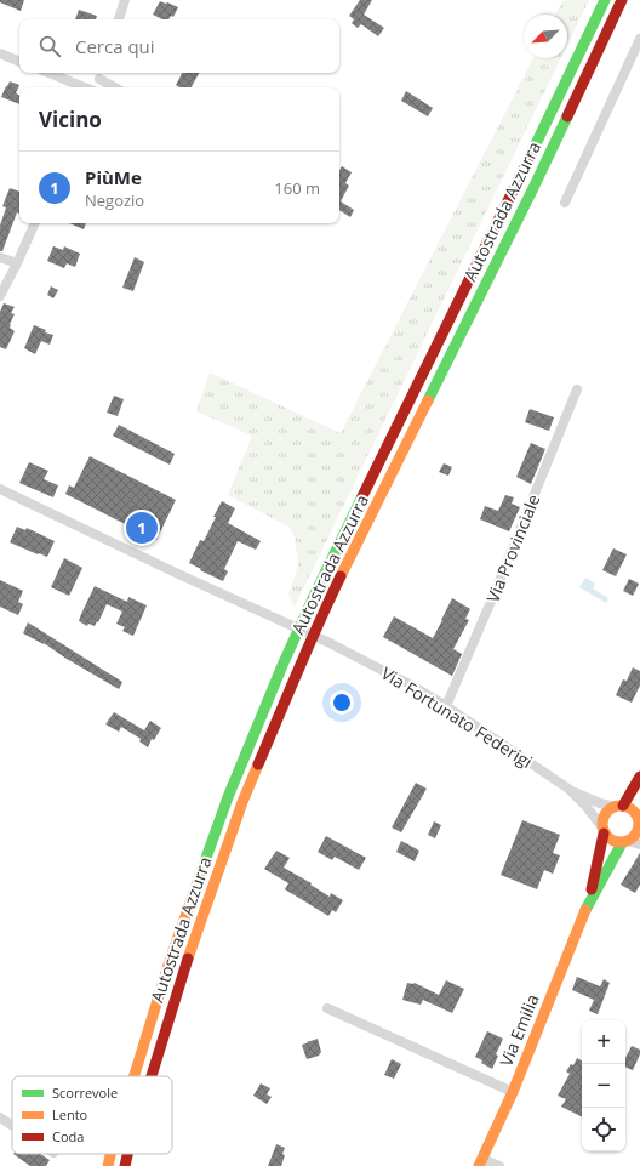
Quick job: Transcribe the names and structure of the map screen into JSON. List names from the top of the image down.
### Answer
{
  "streets": {
    "main road": ["Autostrada Azzurra", "Via Emilia"],
    "street": ["Via Provinciale", "Via Fortunato Federigi"]
  },
  "crossings": [
    ["Via Provinciale", "Via Fortunato Federigi"],
    ["Via Fortunato Federigi", "Via Emilia"]
  ],
  "legend": ["Scorrevole", "Lento", "Coda"],
  "north": "bottom left",
  "page": {
    "search": "Cerca qui",
    "heading": "Vicino",
    "list": [
      {
        "mark": "1",
        "name": "PiùMe",
        "note": "Negozio",
        "value": "160 m"
      }
    ],
    "pins": "1",
    "map_buttons": ["+", "−"]
  }
}
